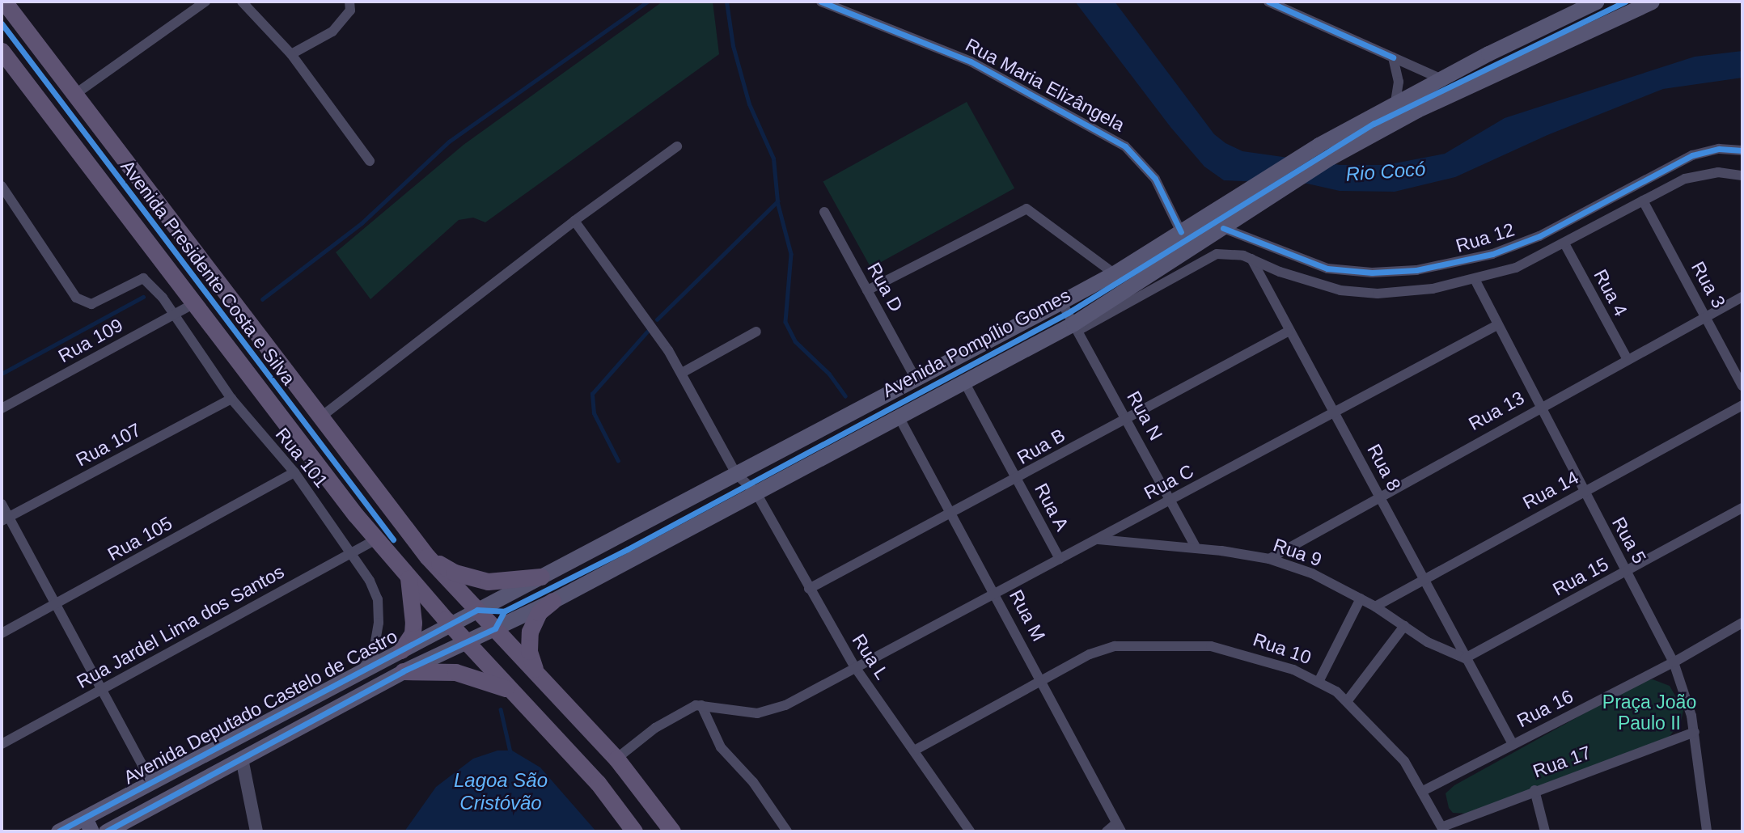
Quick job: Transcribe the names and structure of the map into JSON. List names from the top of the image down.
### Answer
{
  "streets": {
    "main road": ["Avenida Presidente Costa e Silva", "Avenida Pompílio Gomes", "Avenida Deputado Castelo de Castro"],
    "street": [
      "Rua Maria Elizângela",
      "Rua 12",
      "Rua 3",
      "Rua D",
      "Rua 4",
      "Rua 109",
      "Rua 13",
      "Rua N",
      "Rua 107",
      "Rua B",
      "Rua 101",
      "Rua 8",
      "Rua C",
      "Rua 14",
      "Rua A",
      "Rua 105",
      "Rua 5",
      "Rua 9",
      "Rua 15",
      "Rua M",
      "Rua Jardel Lima dos Santos",
      "Rua 10",
      "Rua L",
      "Rua 16",
      "Rua 17"
    ]
  },
  "crossings": [
    ["Rua Maria Elizângela", "Avenida Pompílio Gomes"],
    ["Rua 12", "Rua 3"],
    ["Rua 12", "Rua 4"],
    ["Rua 12", "Avenida Pompílio Gomes"],
    ["Rua 12", "Rua 8"],
    ["Rua 12", "Rua 5"],
    ["Avenida Presidente Costa e Silva", "Rua 109"],
    ["Avenida Presidente Costa e Silva", "Avenida Pompílio Gomes"],
    ["Avenida Presidente Costa e Silva", "Rua Jardel Lima dos Santos"],
    ["Avenida Presidente Costa e Silva", "Avenida Deputado Castelo de Castro"],
    ["Rua 3", "Rua 13"],
    ["Rua D", "Avenida Pompílio Gomes"],
    ["Rua 4", "Rua 13"],
    ["Rua 109", "Rua 101"],
    ["Avenida Pompílio Gomes", "Rua N"],
    ["Avenida Pompílio Gomes", "Rua A"],
    ["Avenida Pompílio Gomes", "Rua M"],
    ["Avenida Pompílio Gomes", "Rua L"],
    ["Avenida Pompílio Gomes", "Avenida Deputado Castelo de Castro"],
    ["Rua 13", "Rua 8"],
    ["Rua 13", "Rua 5"],
    ["Rua 13", "Rua 9"],
    ["Rua N", "Rua B"],
    ["Rua N", "Rua C"],
    ["Rua N", "Rua 9"],
    ["Rua 107", "Rua 101"],
    ["Rua B", "Rua 8"],
    ["Rua B", "Rua A"],
    ["Rua B", "Rua M"],
    ["Rua B", "Rua L"],
    ["Rua 101", "Rua 105"],
    ["Rua 101", "Rua Jardel Lima dos Santos"],
    ["Rua 101", "Avenida Deputado Castelo de Castro"],
    ["Rua 8", "Rua C"],
    ["Rua 8", "Rua 14"],
    ["Rua 8", "Rua 9"],
    ["Rua 8", "Rua 15"],
    ["Rua 8", "Rua 16"],
    ["Rua C", "Rua A"],
    ["Rua C", "Rua 5"],
    ["Rua C", "Rua 9"],
    ["Rua C", "Rua M"],
    ["Rua C", "Rua L"],
    ["Rua 14", "Rua 5"],
    ["Rua 14", "Rua 9"],
    ["Rua 5", "Rua 15"],
    ["Rua 5", "Rua 16"],
    ["Rua 5", "Rua 17"],
    ["Rua 9", "Rua 15"],
    ["Rua M", "Rua 10"],
    ["Rua 10", "Rua 16"],
    ["Rua 10", "Rua 17"]
  ],
  "water": ["Rio Cocó", "Lagoa São Cristóvão"],
  "parks": ["Praça João Paulo II"]
}
